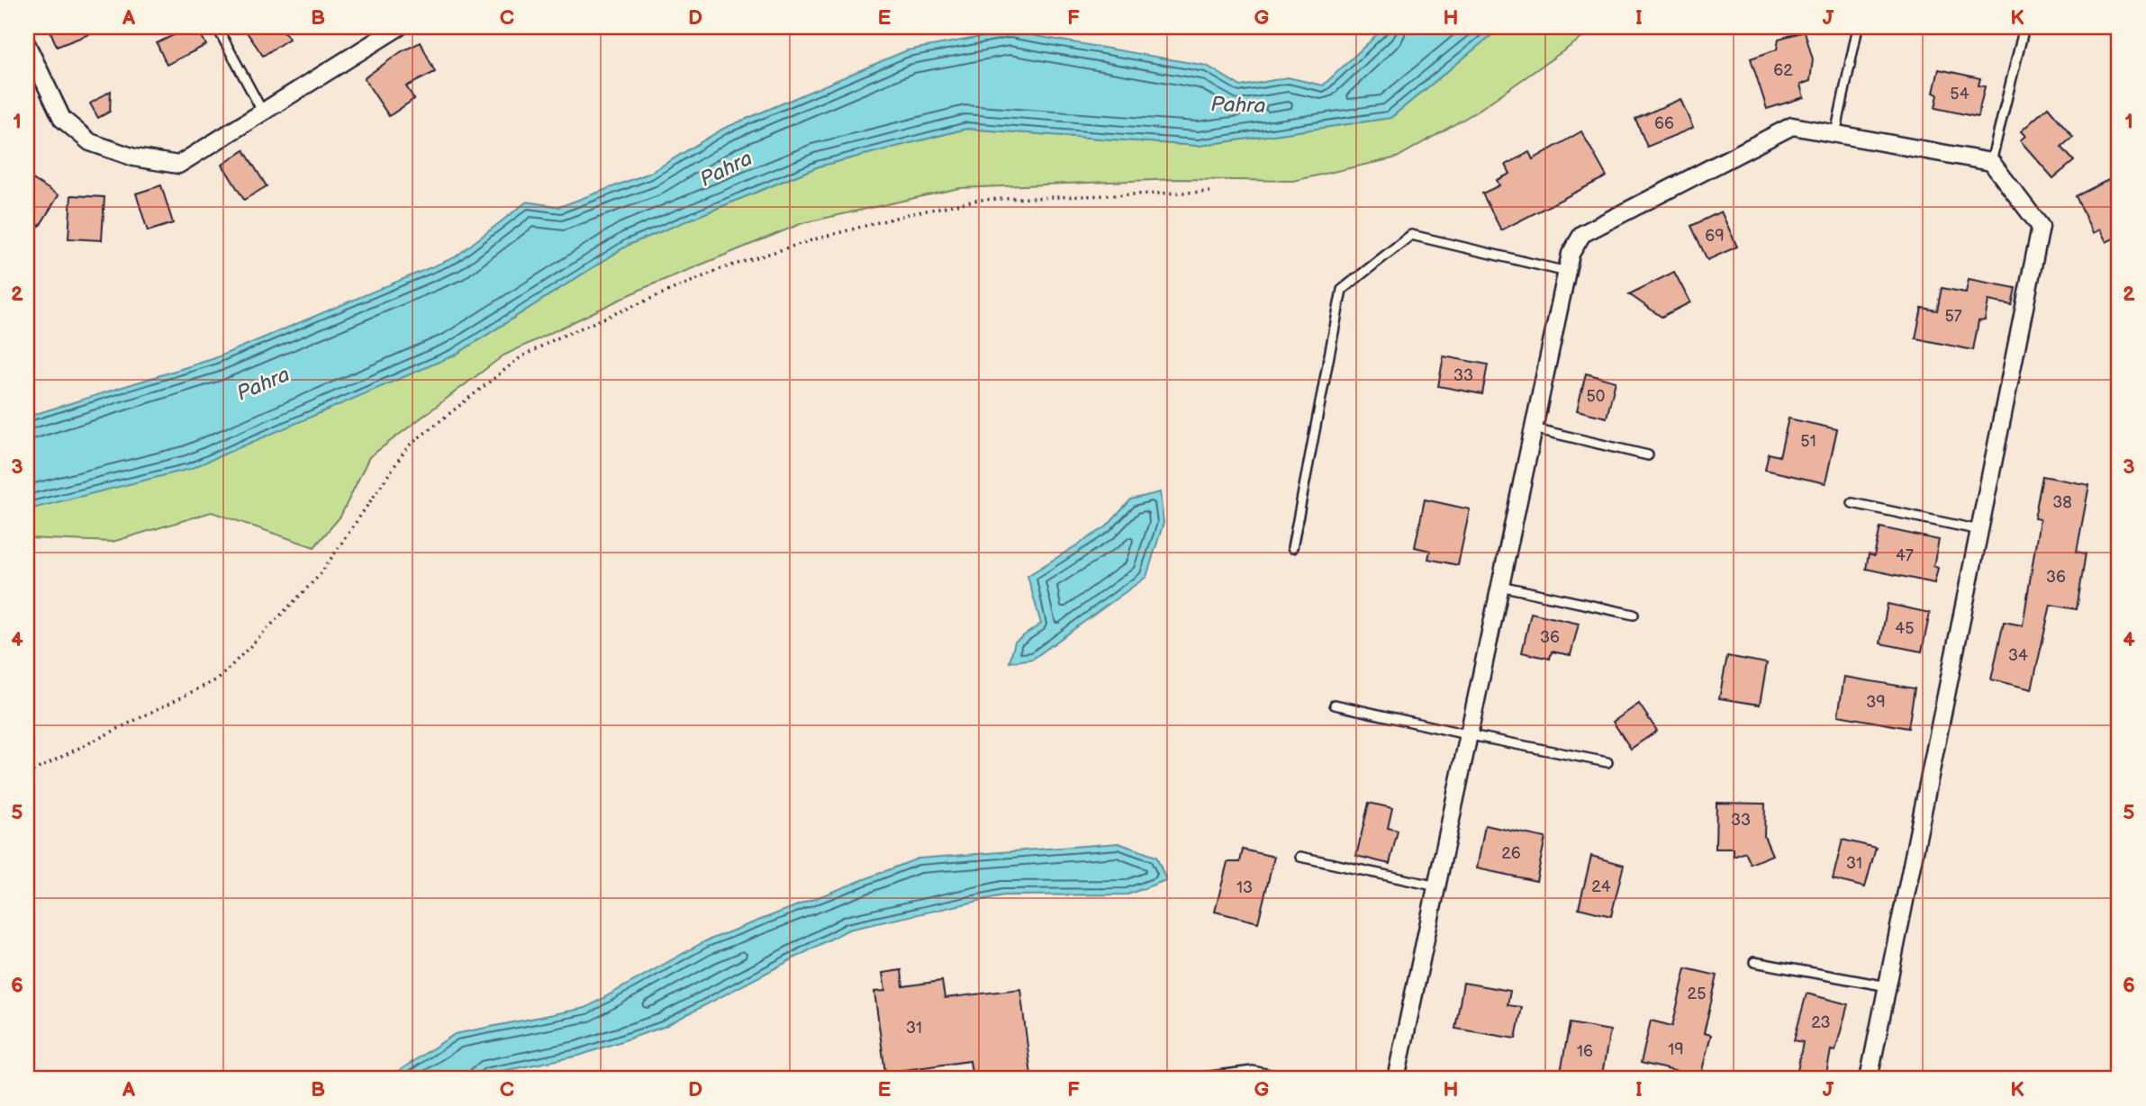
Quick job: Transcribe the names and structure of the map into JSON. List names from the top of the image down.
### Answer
{
  "water": ["Pahra"],
  "house_numbers": [
    "62",
    "54",
    "66",
    "69",
    "57",
    "33",
    "50",
    "51",
    "38",
    "47",
    "36",
    "45",
    "36",
    "34",
    "39",
    "33",
    "26",
    "31",
    "24",
    "13",
    "25",
    "23",
    "31",
    "19",
    "16"
  ],
  "grid": {
    "columns": [
      "A",
      "B",
      "C",
      "D",
      "E",
      "F",
      "G",
      "H",
      "I",
      "J",
      "K"
    ],
    "rows": [
      "1",
      "2",
      "3",
      "4",
      "5",
      "6"
    ]
  }
}
